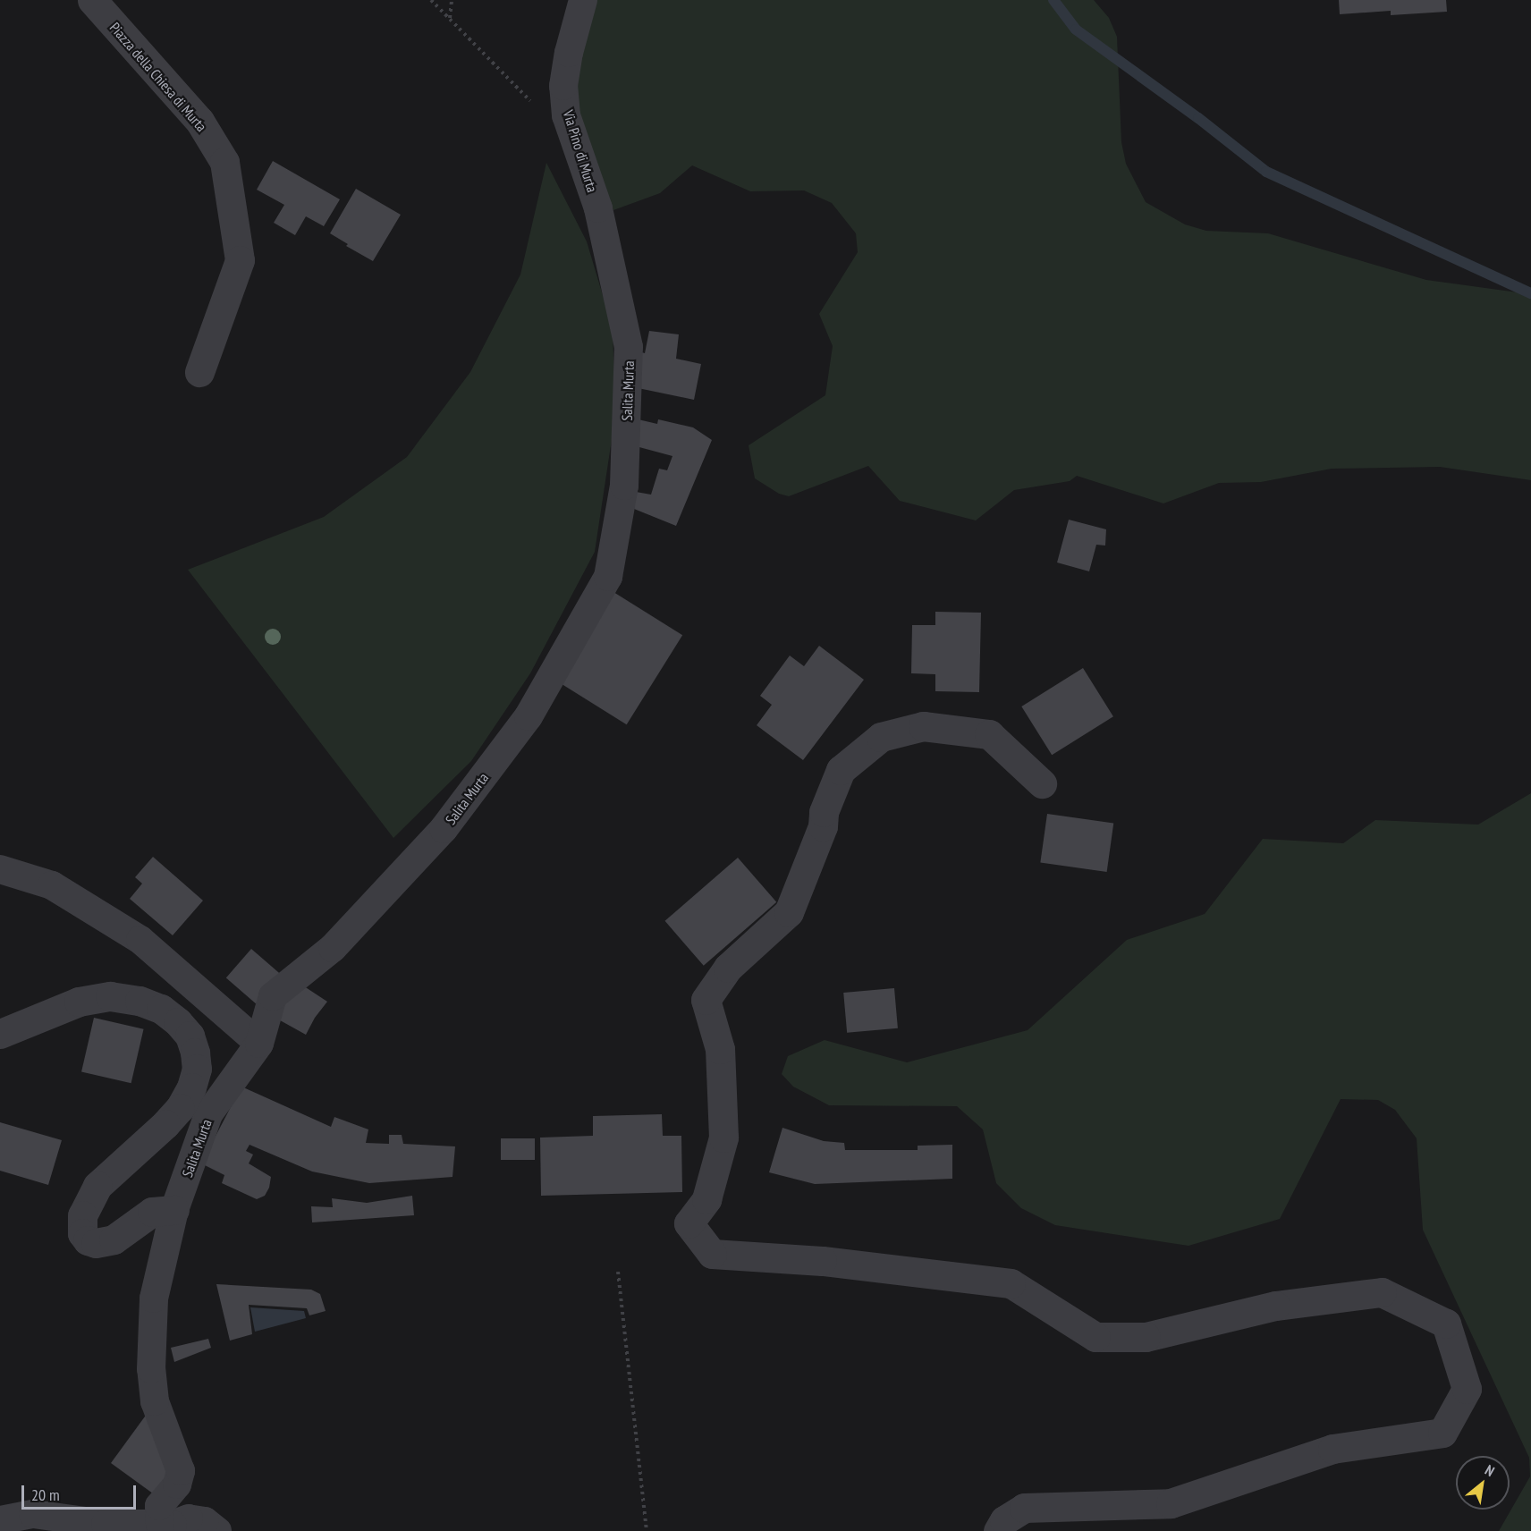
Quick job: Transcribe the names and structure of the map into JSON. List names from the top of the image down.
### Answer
{
  "streets": {
    "street": ["Piazza della Chiesa di Murta", "Via Pino di Murta", "Salita Murta"]
  },
  "crossings": [
    ["Via Pino di Murta", "Salita Murta"]
  ],
  "scale_bar": "20 m",
  "north": "top right"
}
